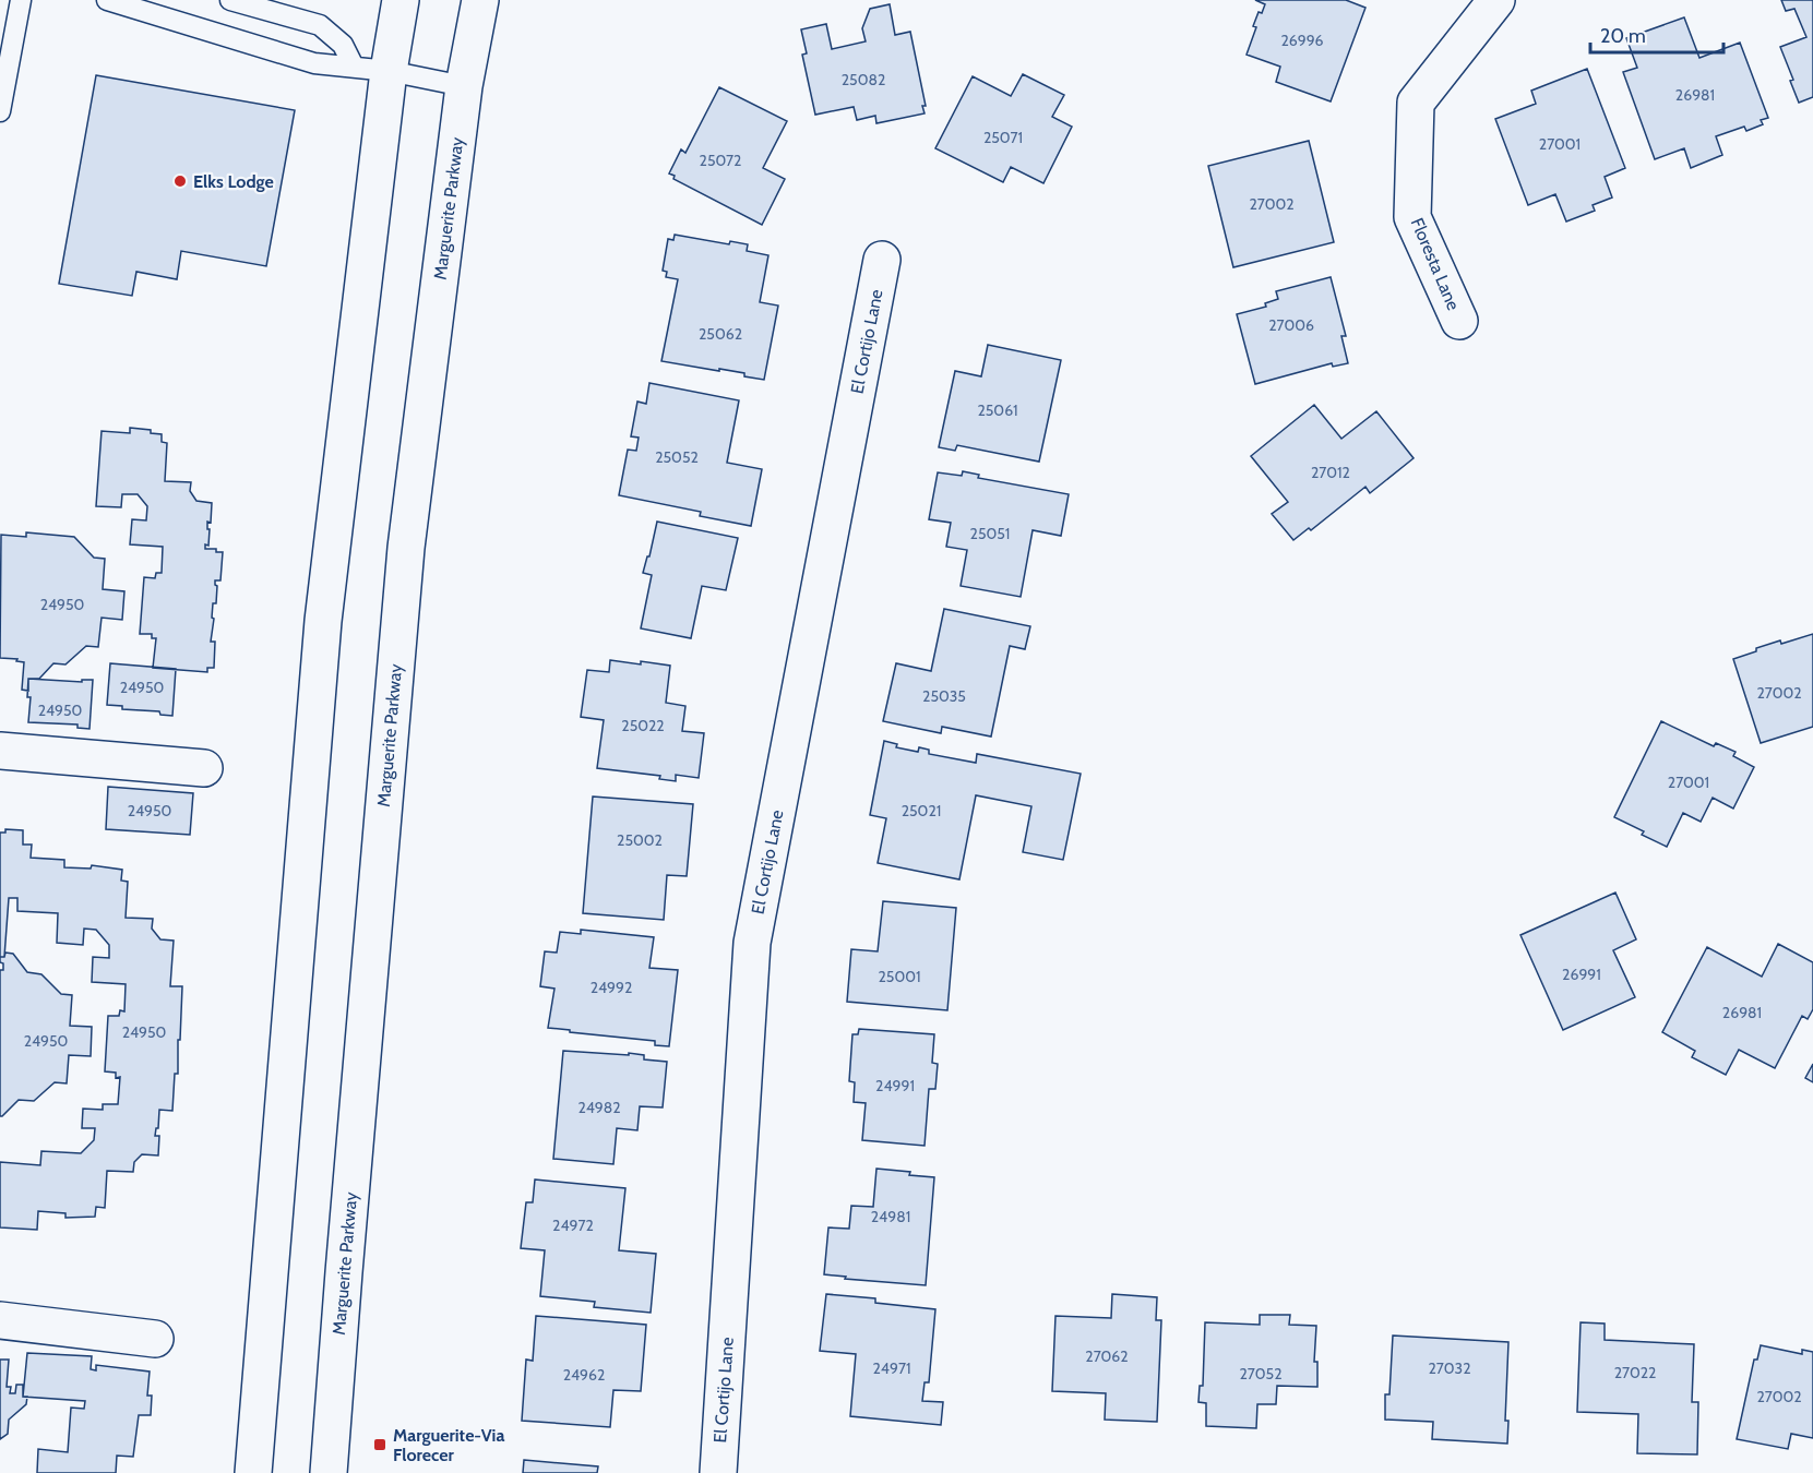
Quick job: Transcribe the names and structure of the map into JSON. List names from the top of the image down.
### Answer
{
  "streets": {
    "main road": ["Marguerite Parkway", "Floresta Lane", "El Cortijo Lane"]
  },
  "places": {
    "other": ["Elks Lodge"],
    "transit": ["Marguerite-Via Florecer"]
  },
  "house_numbers": [
    "26996",
    "25082",
    "26981",
    "25071",
    "27001",
    "25072",
    "27002",
    "27006",
    "25062",
    "25061",
    "25052",
    "27012",
    "25051",
    "24950",
    "24950",
    "27002",
    "25035",
    "24950",
    "25022",
    "27001",
    "24950",
    "25021",
    "25002",
    "26991",
    "25001",
    "24992",
    "26981",
    "24950",
    "24950",
    "24991",
    "24982",
    "24981",
    "24972",
    "27062",
    "24971",
    "27032",
    "27022",
    "27052",
    "24962",
    "27002"
  ],
  "scale_bar": "20 m"
}
